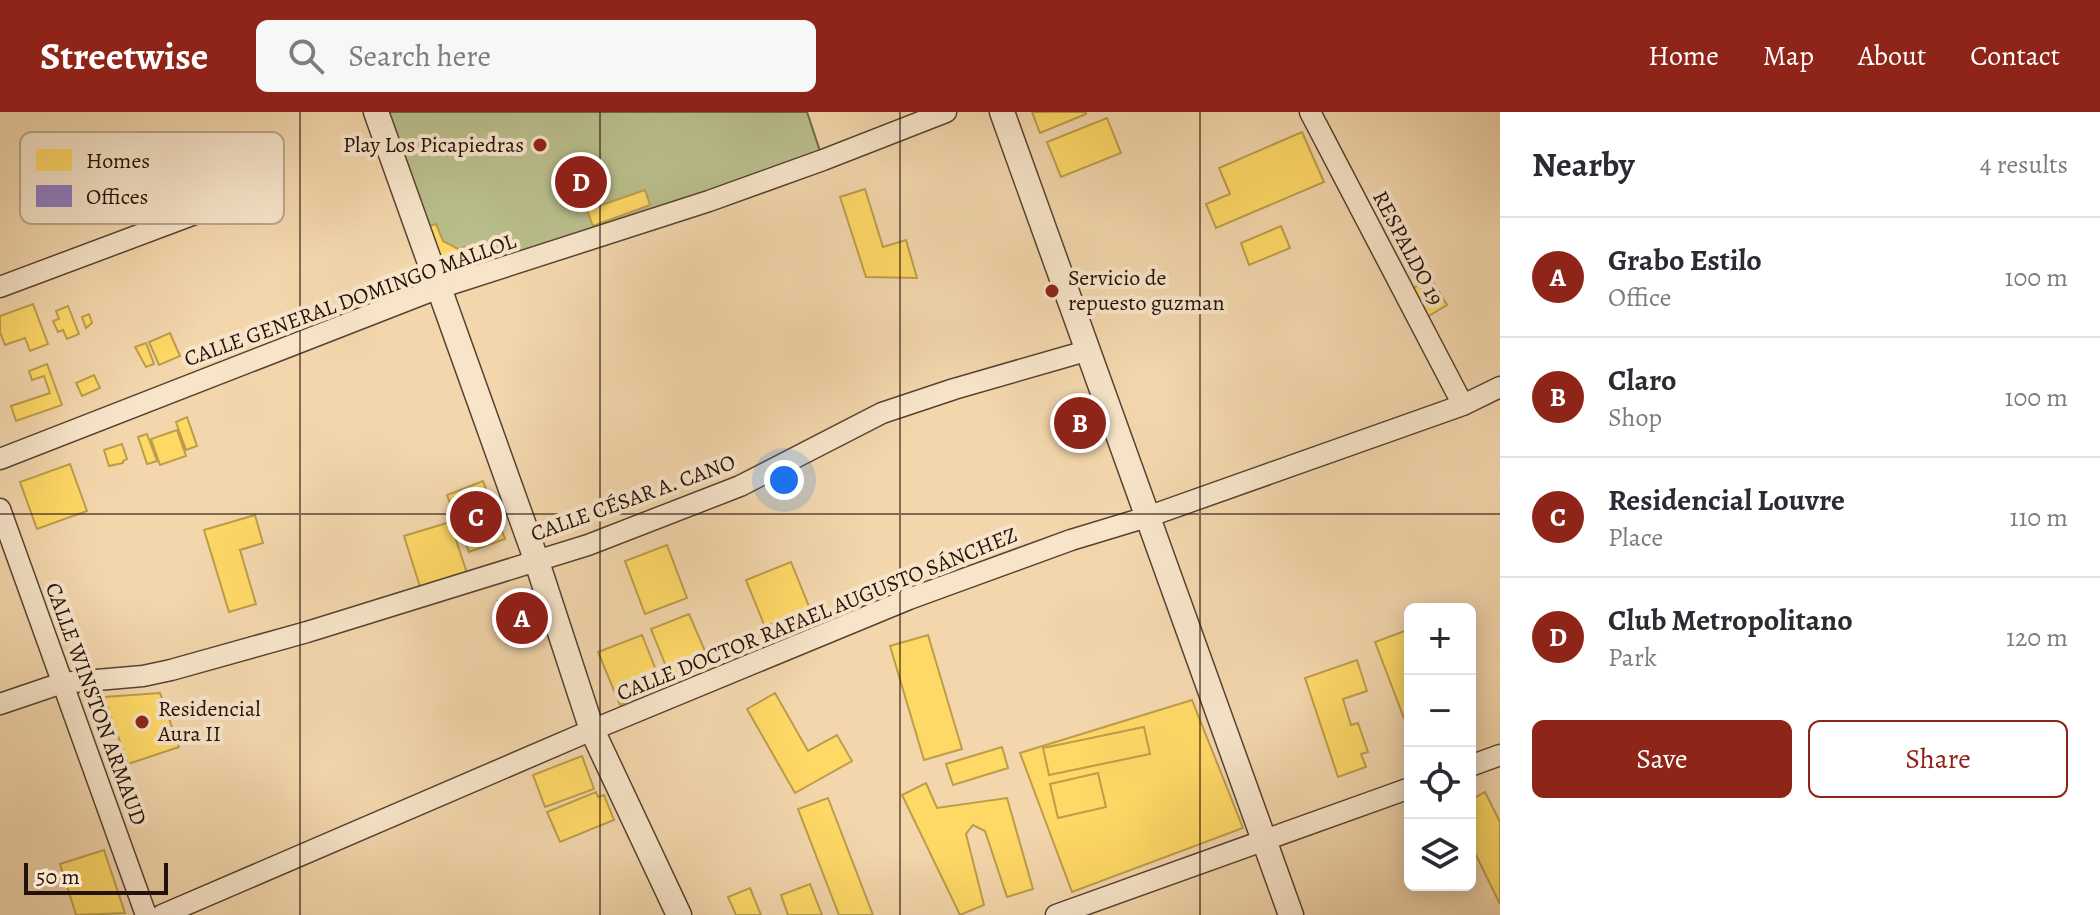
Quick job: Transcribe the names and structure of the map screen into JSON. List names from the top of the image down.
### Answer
{
  "streets": {
    "street": [
      "RESPALDO 19",
      "CALLE GENERAL DOMINGO MALLOL",
      "CALLE CÉSAR A. CANO",
      "CALLE DOCTOR RAFAEL AUGUSTO SÁNCHEZ",
      "CALLE WINSTON ARMAUD"
    ]
  },
  "crossings": [
    ["RESPALDO 19", "CALLE DOCTOR RAFAEL AUGUSTO SÁNCHEZ"],
    ["CALLE CÉSAR A. CANO", "CALLE WINSTON ARMAUD"]
  ],
  "places": ["Play Los Picapiedras", "Servicio de repuesto guzman", "Residencial Aura II"],
  "legend": ["Homes", "Offices"],
  "scale_bar": "50 m",
  "page": {
    "header": "Streetwise",
    "search": "Search here",
    "nav": [
      "Home",
      "Map",
      "About",
      "Contact"
    ],
    "heading": ["Nearby", "4 results"],
    "pins": [
      "D",
      "B",
      "C",
      "A"
    ],
    "list": [
      {
        "mark": "A",
        "name": "Grabo Estilo",
        "note": "Office",
        "value": "100 m"
      },
      {
        "mark": "B",
        "name": "Claro",
        "note": "Shop",
        "value": "100 m"
      },
      {
        "mark": "C",
        "name": "Residencial Louvre",
        "note": "Place",
        "value": "110 m"
      },
      {
        "mark": "D",
        "name": "Club Metropolitano",
        "note": "Park",
        "value": "120 m"
      }
    ],
    "map_buttons": ["+", "−"],
    "buttons": ["Save", "Share"],
    "scale": "50 m"
  }
}
